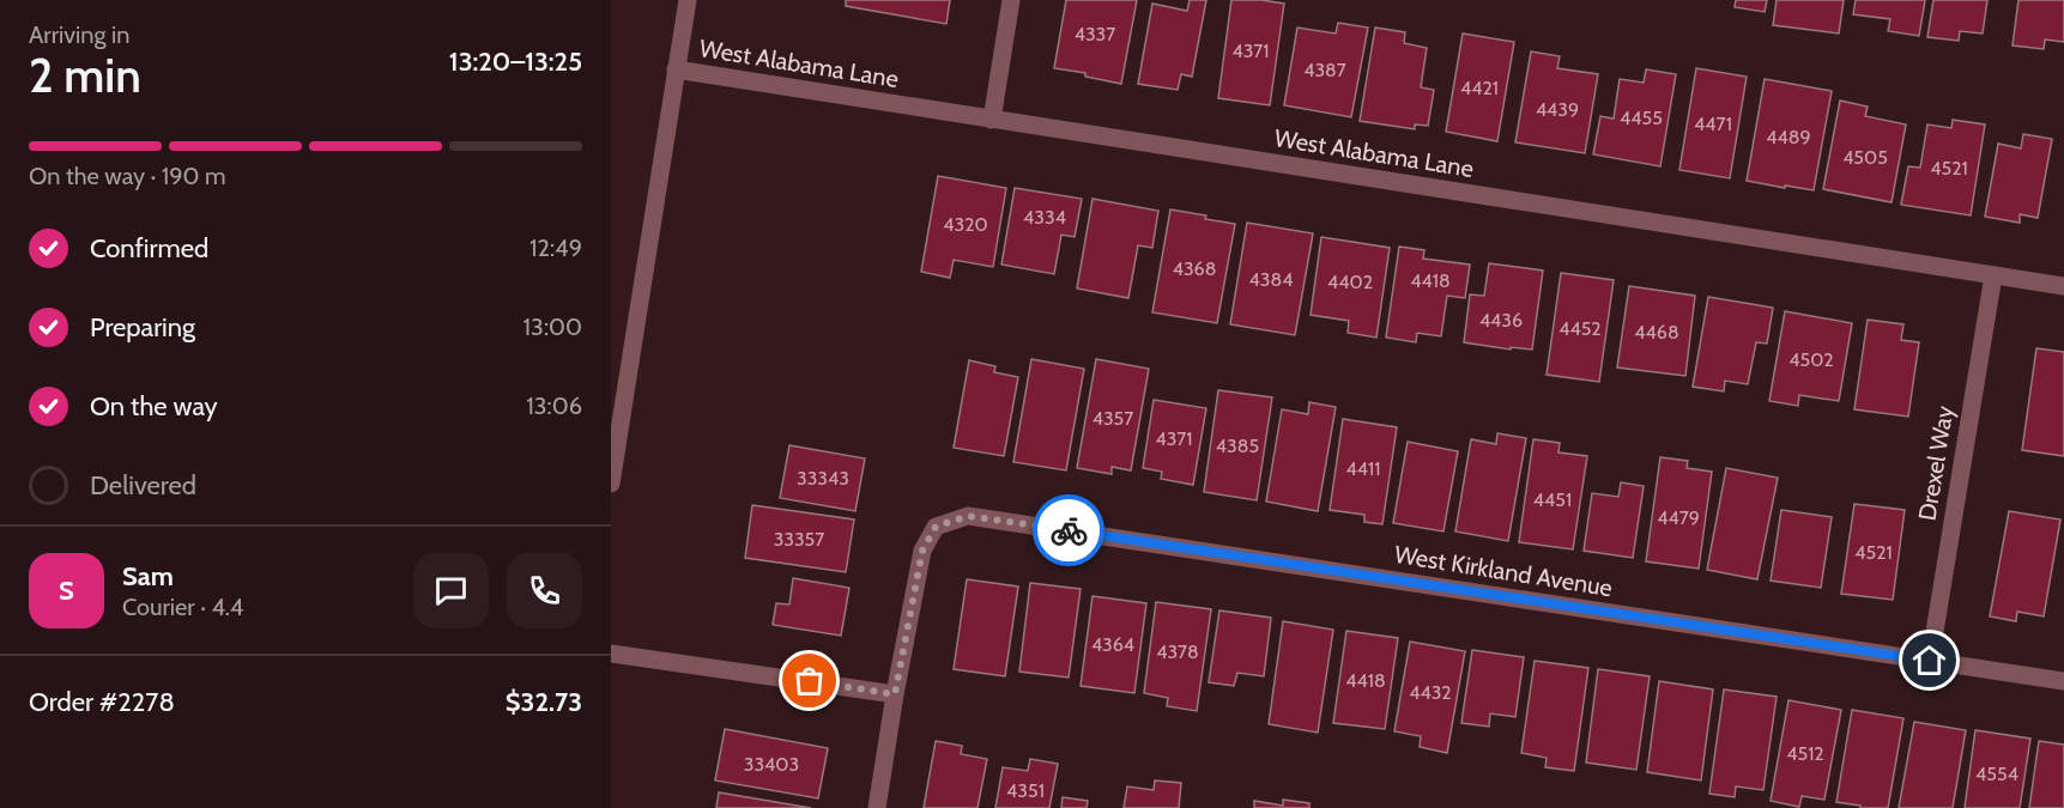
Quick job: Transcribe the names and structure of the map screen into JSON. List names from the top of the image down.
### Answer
{
  "streets": {
    "street": ["West Alabama Lane", "Drexel Way", "West Kirkland Avenue"]
  },
  "crossings": [
    ["West Alabama Lane", "Drexel Way"],
    ["Drexel Way", "West Kirkland Avenue"]
  ],
  "house_numbers": [
    "4337",
    "4371",
    "4387",
    "4421",
    "4439",
    "4455",
    "4471",
    "4489",
    "4505",
    "4521",
    "4334",
    "4320",
    "4368",
    "4384",
    "4418",
    "4402",
    "4436",
    "4452",
    "4468",
    "4502",
    "4357",
    "4371",
    "4385",
    "4411",
    "33343",
    "4451",
    "4479",
    "33357",
    "4521",
    "4364",
    "4378",
    "4418",
    "4432",
    "4512",
    "33403",
    "4554",
    "4351"
  ],
  "page": {
    "heading": ["2 min", "Arriving in", "13:20–13:25"],
    "panel": [
      "Sam",
      "Courier · 4.4",
      "Order #2278",
      "$32.73"
    ],
    "bar": "On the way · 190 m",
    "list": [
      ["Confirmed", "12:49"],
      ["Preparing", "13:00"],
      ["On the way", "13:06"],
      "Delivered"
    ],
    "round": "S"
  }
}
